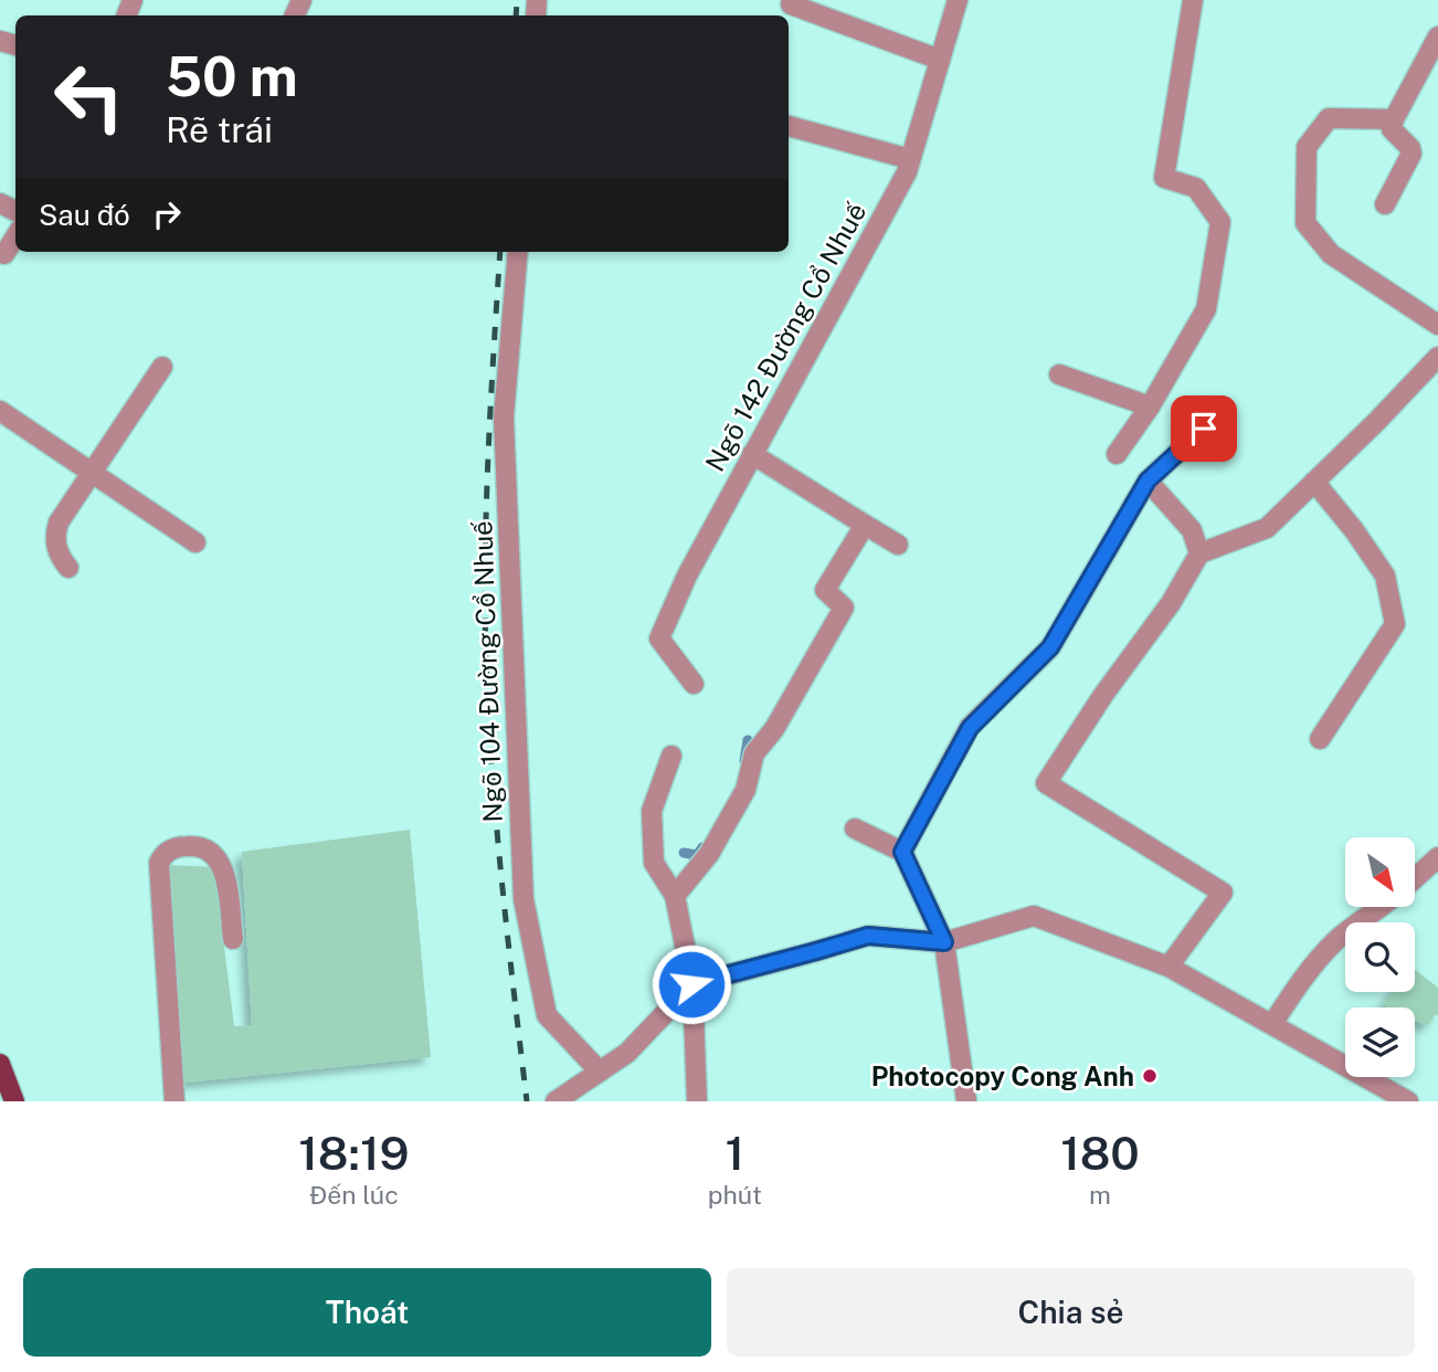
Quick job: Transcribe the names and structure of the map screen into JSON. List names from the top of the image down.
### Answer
{
  "streets": {
    "street": ["Ngõ 142 Đường Cổ Nhuế", "Ngõ 104 Đường Cổ Nhuế"]
  },
  "places": ["Photocopy Cong Anh"],
  "north": "bottom right",
  "page": {
    "turn": ["50 m", "Rẽ trái"],
    "then": "Sau đó",
    "eta": [
      "18:19",
      "Đến lúc",
      "1",
      "phút",
      "180",
      "m"
    ],
    "buttons": ["Thoát", "Chia sẻ"]
  }
}
